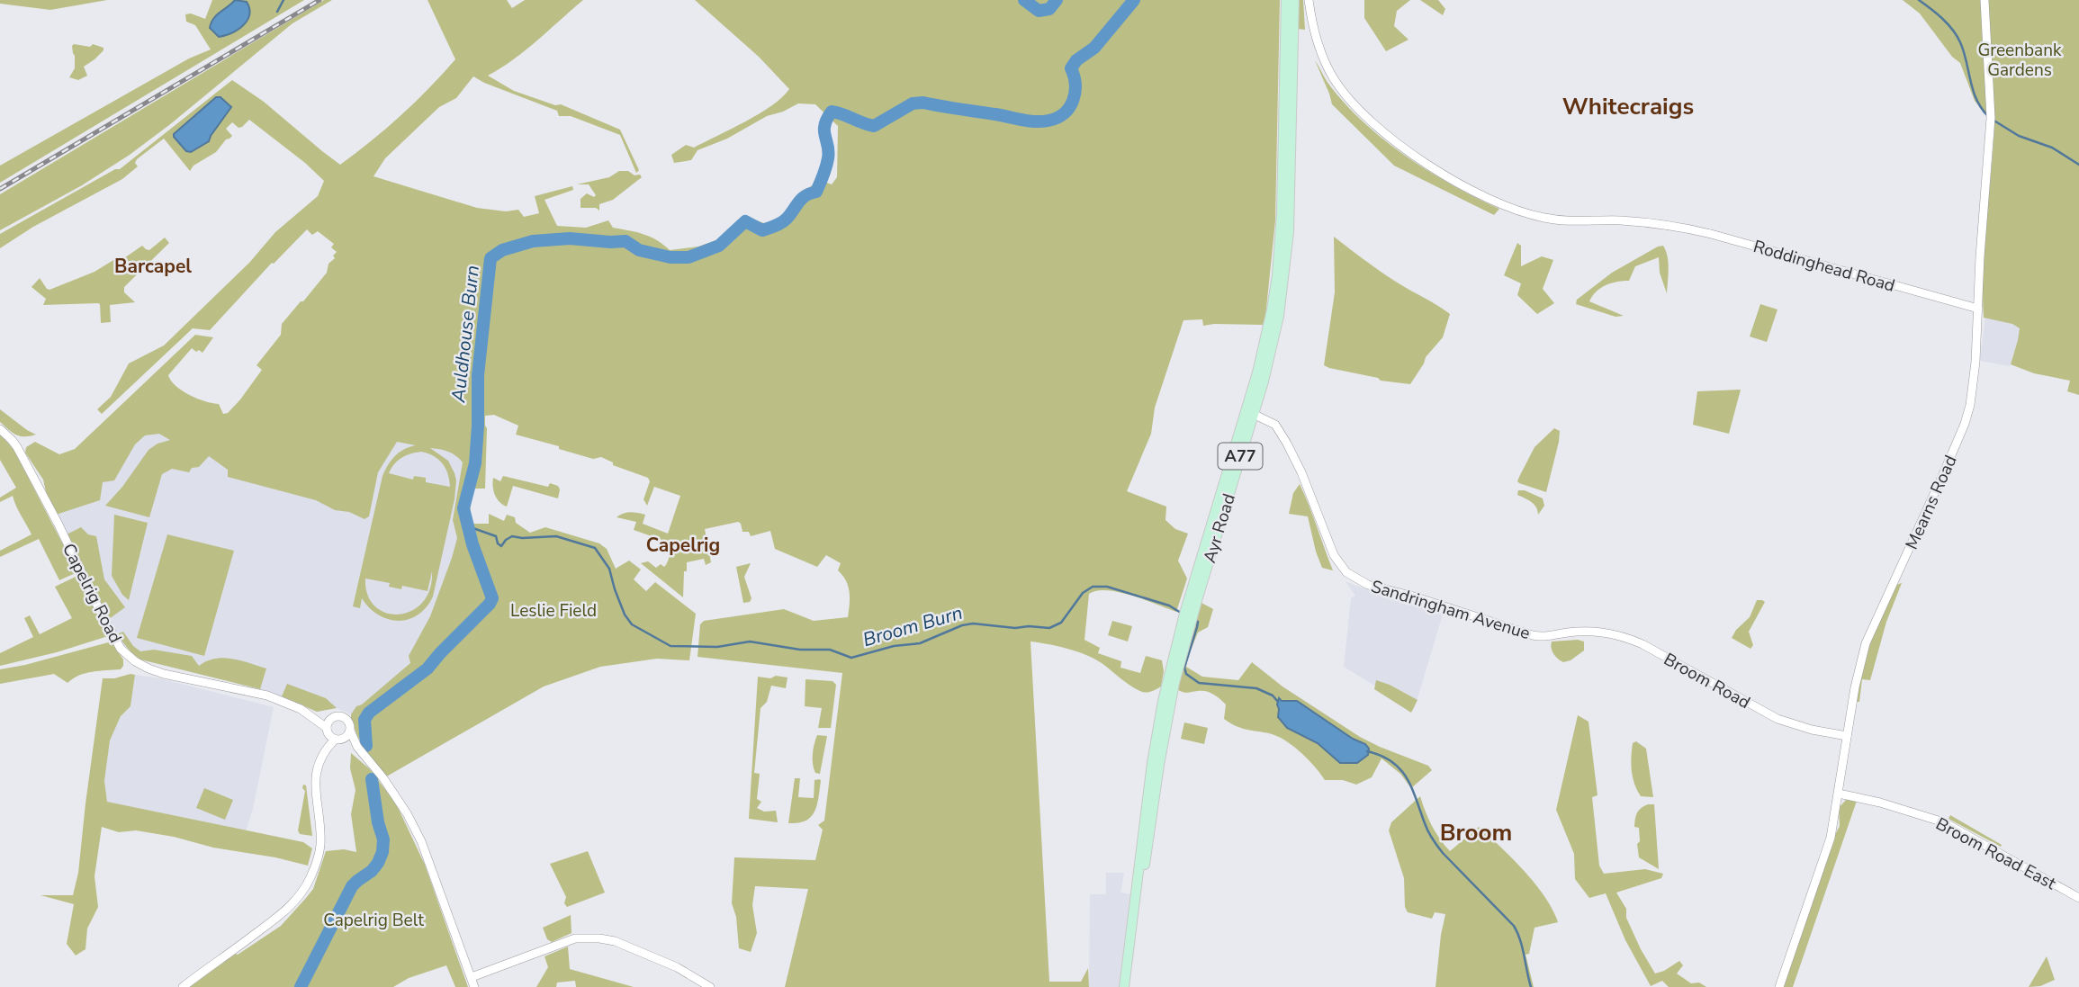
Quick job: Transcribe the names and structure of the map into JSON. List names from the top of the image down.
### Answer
{
  "streets": {
    "main road": ["A77", "Ayr Road"],
    "street": [
      "Roddinghead Road",
      "Mearns Road",
      "Capelrig Road",
      "Sandringham Avenue",
      "Broom Road",
      "Broom Road East"
    ]
  },
  "crossings": [
    ["Roddinghead Road", "Mearns Road"],
    ["Mearns Road", "Broom Road"],
    ["Mearns Road", "Broom Road East"],
    ["Ayr Road", "Sandringham Avenue"],
    ["Sandringham Avenue", "Broom Road"]
  ],
  "districts": [
    "Whitecraigs",
    "Barcapel",
    "Capelrig",
    "Broom"
  ],
  "water": ["Auldhouse Burn", "Broom Burn"],
  "parks": ["Greenbank Gardens", "Leslie Field", "Capelrig Belt"]
}
